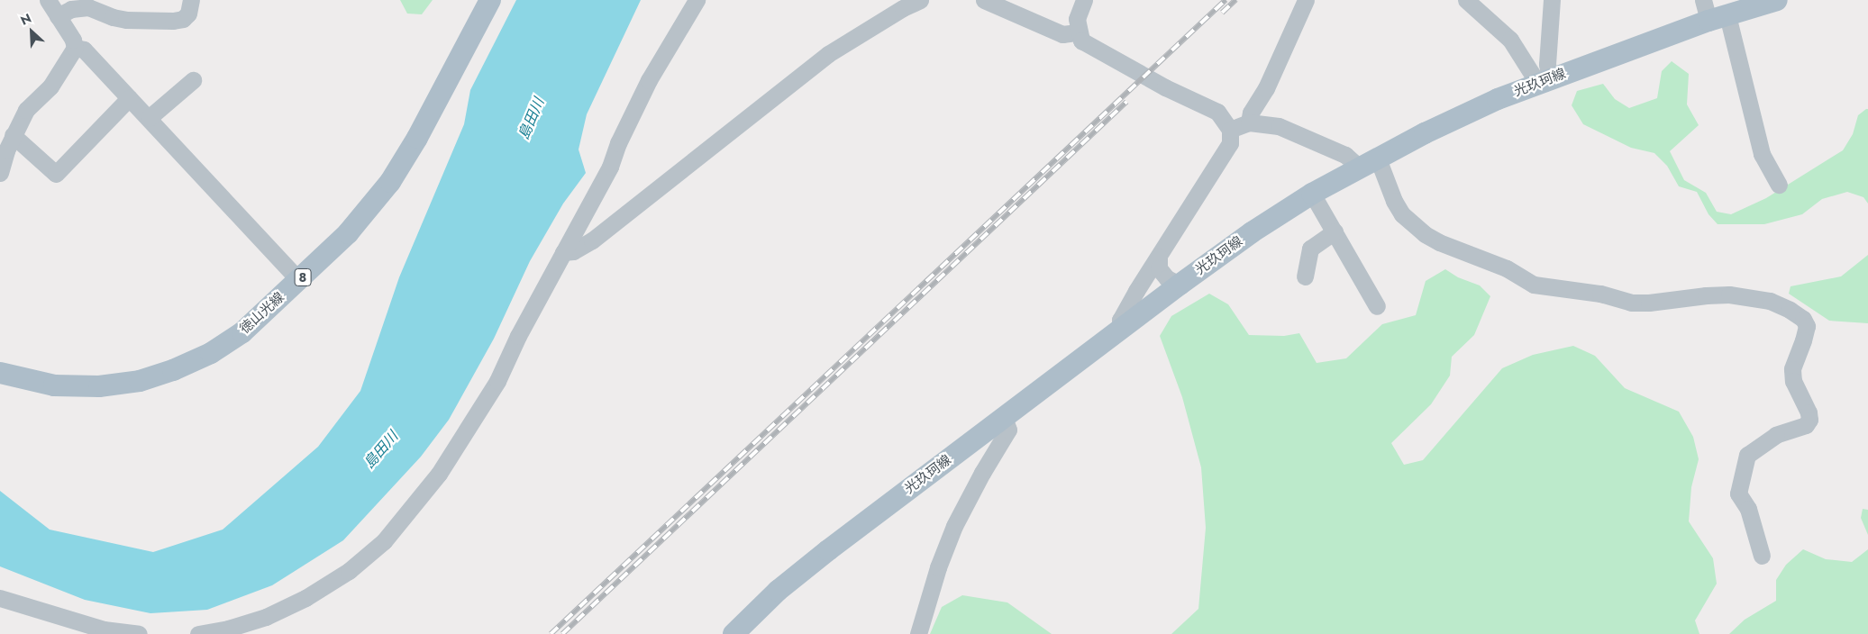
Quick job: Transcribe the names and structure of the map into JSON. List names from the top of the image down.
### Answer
{
  "streets": {
    "main road": ["光玖珂線", "8", "徳山光線"]
  },
  "water": ["島田川"],
  "north": "top left"
}
